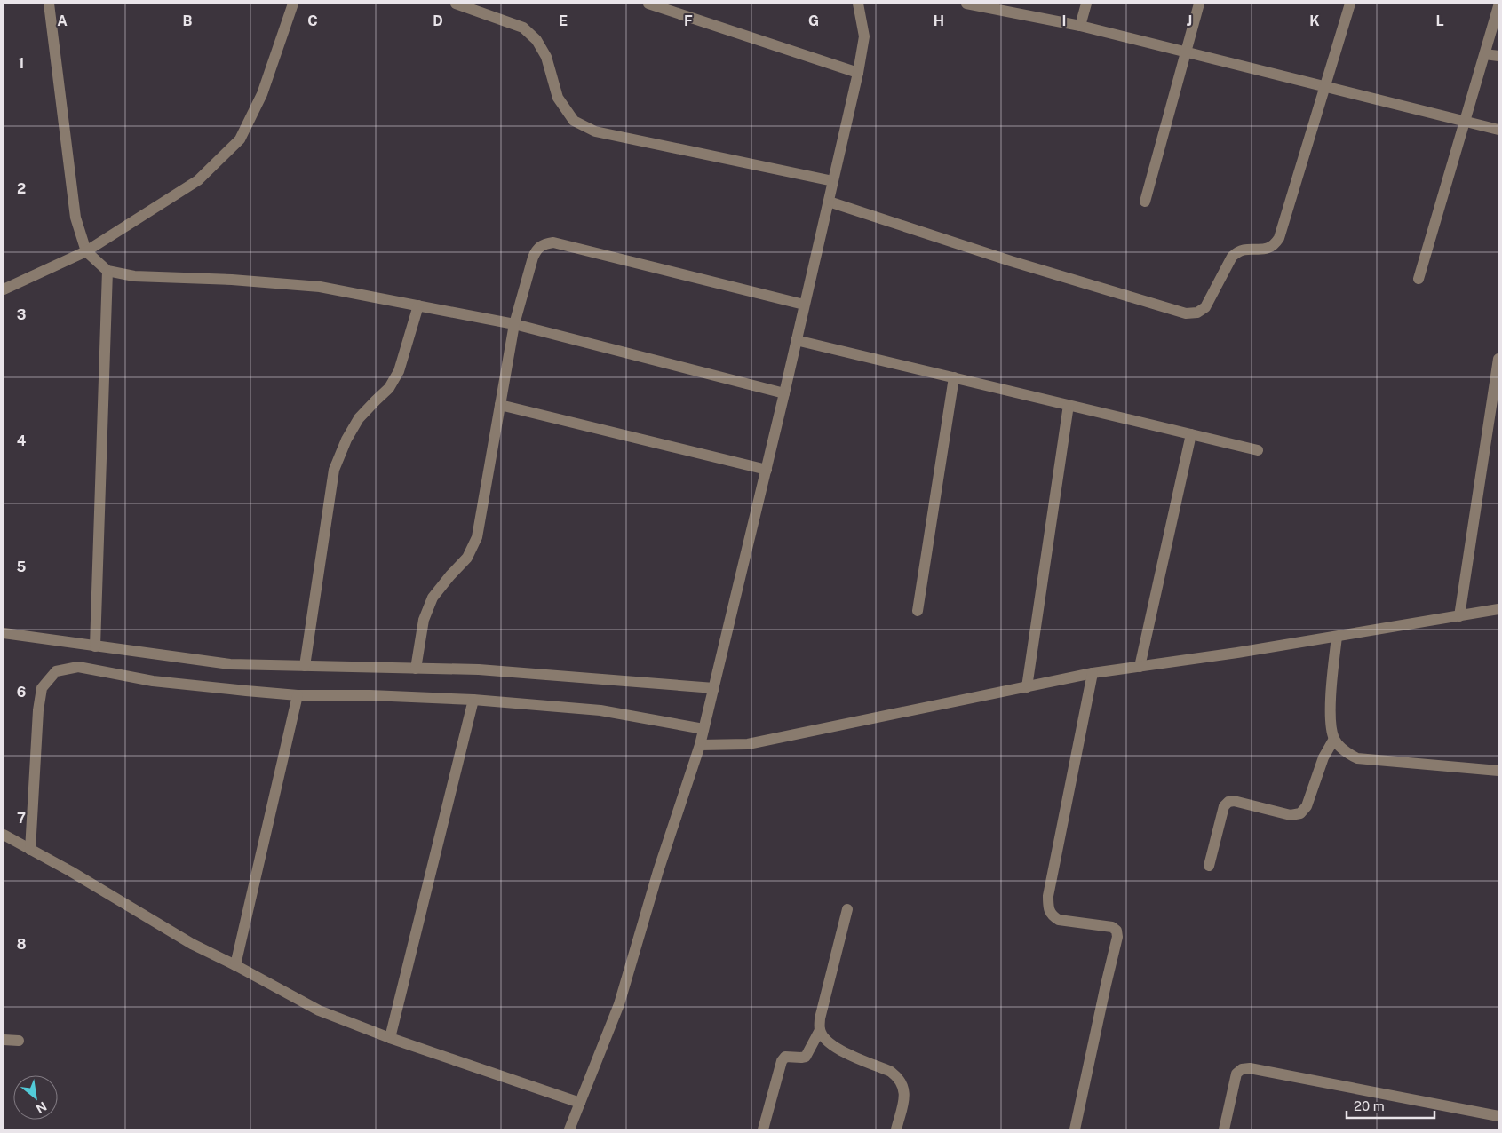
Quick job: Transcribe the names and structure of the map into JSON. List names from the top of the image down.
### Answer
{
  "scale_bar": "20 m",
  "north": "bottom right",
  "grid": {
    "columns": [
      "A",
      "B",
      "C",
      "D",
      "E",
      "F",
      "G",
      "H",
      "I",
      "J",
      "K",
      "L"
    ],
    "rows": [
      "1",
      "2",
      "3",
      "4",
      "5",
      "6",
      "7",
      "8"
    ]
  }
}
